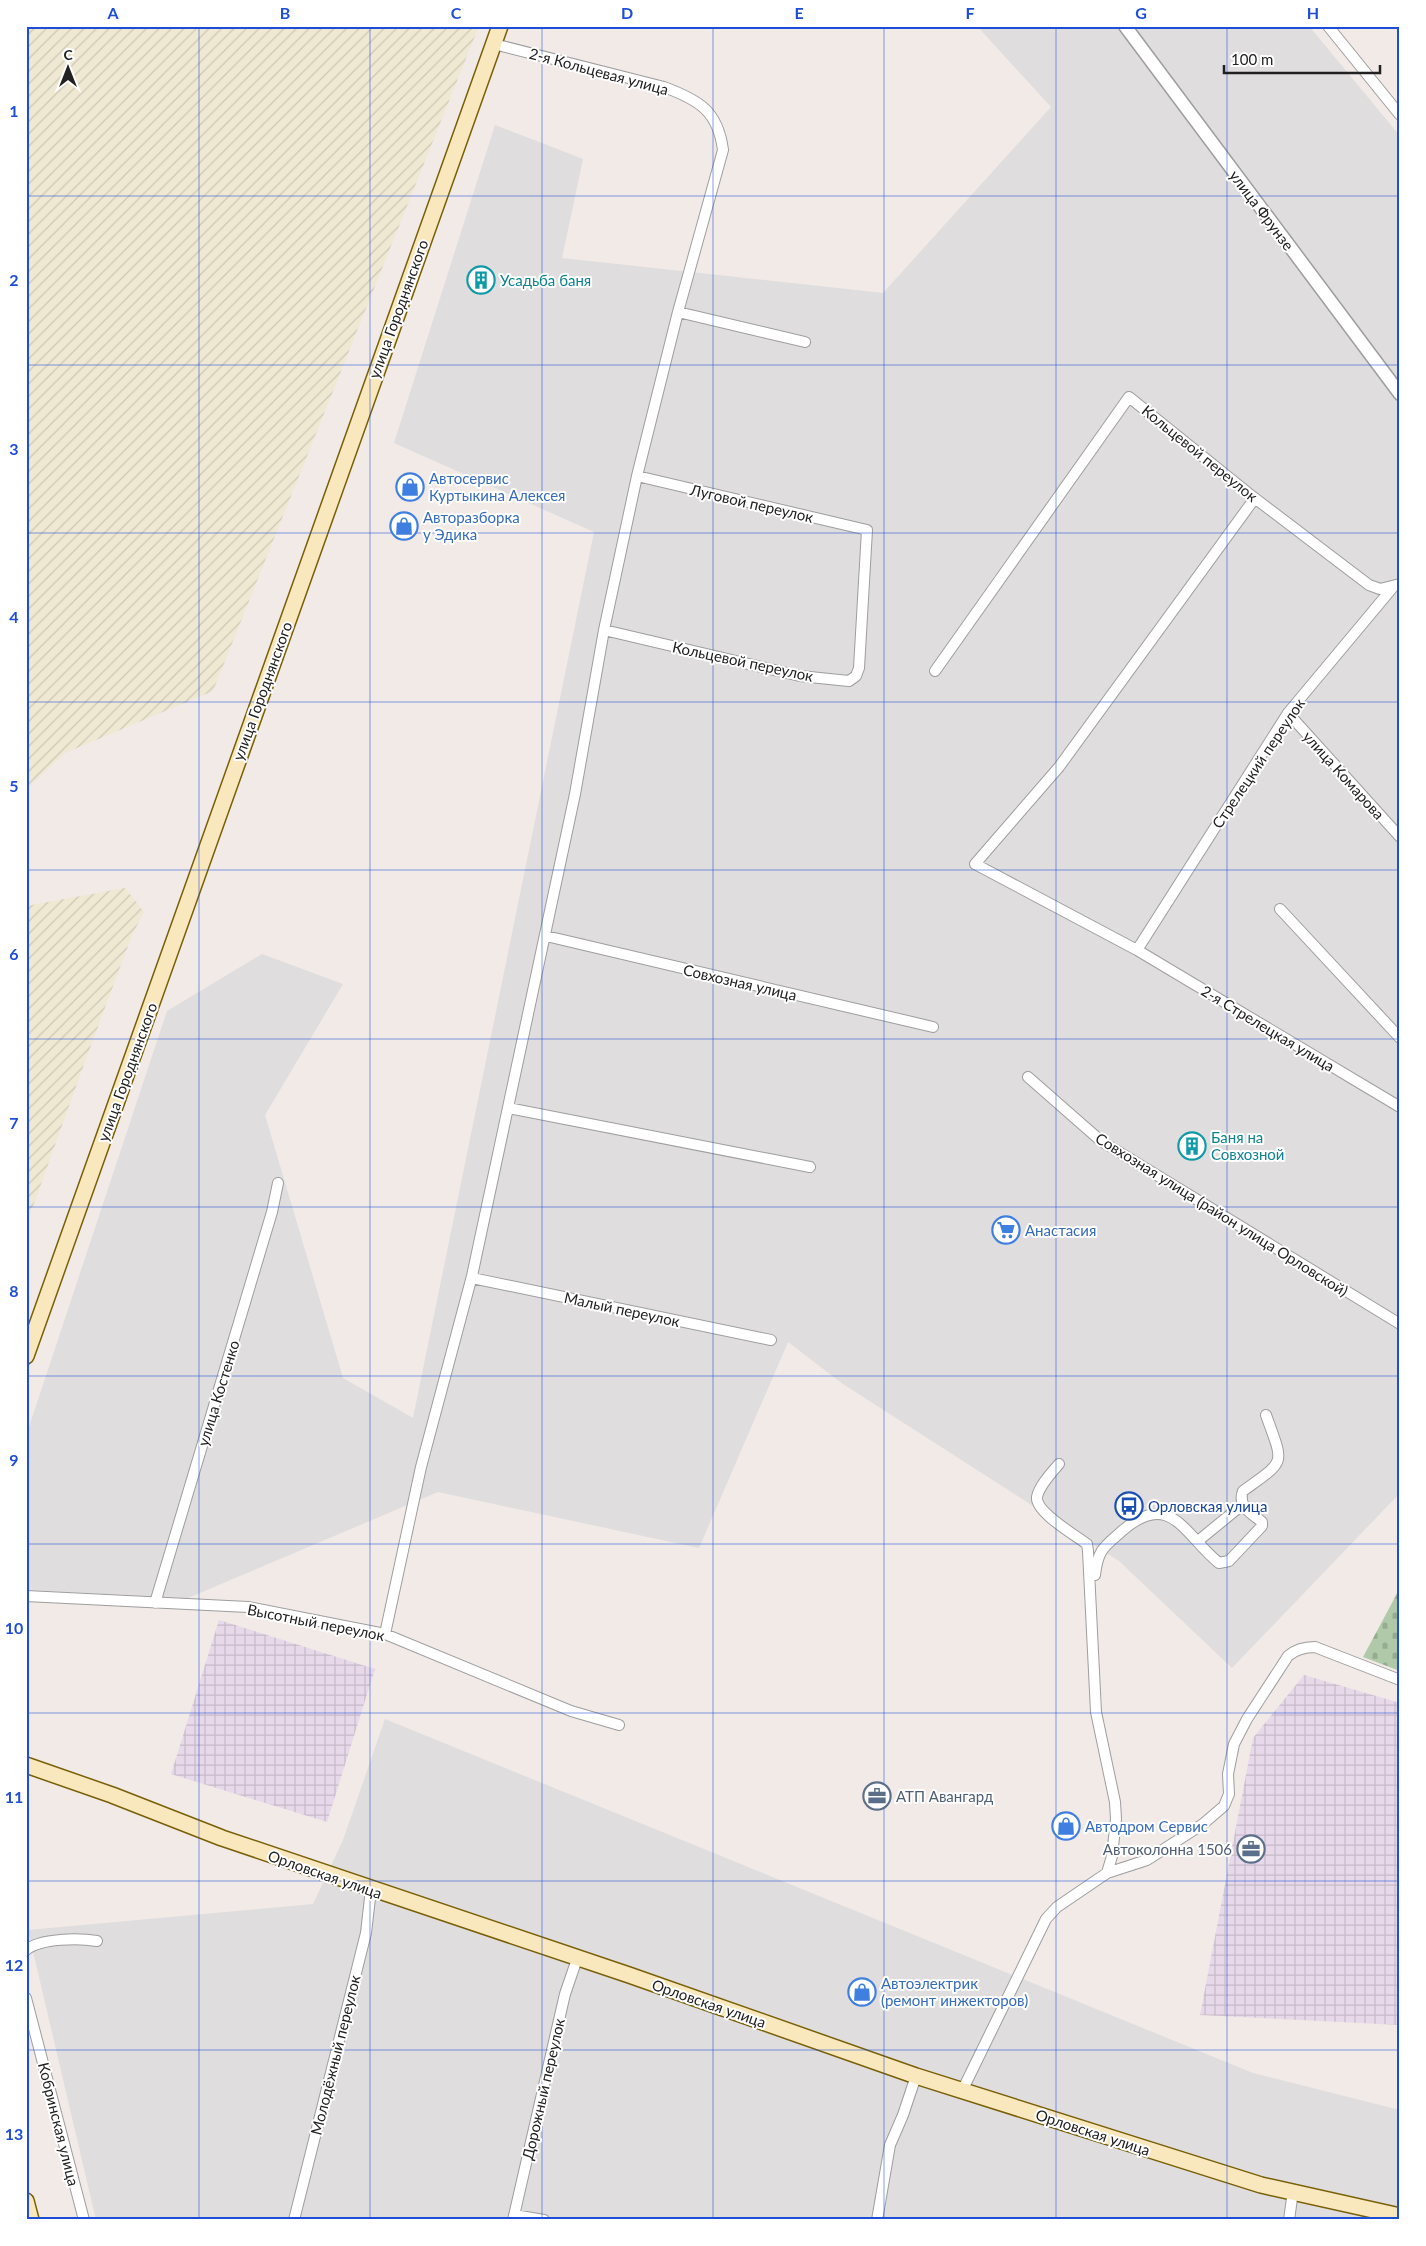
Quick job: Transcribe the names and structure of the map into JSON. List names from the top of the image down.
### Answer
{
  "streets": {
    "main road": ["улица Городнянского", "Орловская улица"],
    "street": [
      "2-я Кольцевая улица",
      "улица Фрунзе",
      "Кольцевой переулок",
      "Луговой переулок",
      "Стрелецкий переулок",
      "улица Комарова",
      "Совхозная улица",
      "2-я Стрелецкая улица",
      "Совхозная улица (район улица Орловской)",
      "Малый переулок",
      "улица Костенко",
      "Высотный переулок",
      "Молодёжный переулок",
      "Дорожный переулок",
      "Кобринская улица"
    ]
  },
  "crossings": [
    ["2-я Кольцевая улица", "улица Городнянского"],
    ["Кольцевой переулок", "Луговой переулок"],
    ["Кольцевой переулок", "Стрелецкий переулок"],
    ["Кольцевой переулок", "2-я Стрелецкая улица"],
    ["Стрелецкий переулок", "улица Комарова"],
    ["Стрелецкий переулок", "2-я Стрелецкая улица"],
    ["улица Костенко", "Высотный переулок"],
    ["Орловская улица", "Молодёжный переулок"],
    ["Орловская улица", "Дорожный переулок"]
  ],
  "places": {
    "building": ["Усадьба баня", "Баня на Совхозной"],
    "shop": [
      "Автосервис Куртыкина Алексея",
      "Авторазборка у Эдика",
      "Автодром Сервис",
      "Автоэлектрик (ремонт инжекторов)"
    ],
    "supermarket": ["Анастасия"],
    "bus stop": ["Орловская улица"],
    "office": ["АТП Авангард", "Автоколонна 1506"]
  },
  "scale_bar": "100 m",
  "north": "top",
  "grid": {
    "columns": [
      "A",
      "B",
      "C",
      "D",
      "E",
      "F",
      "G",
      "H"
    ],
    "rows": [
      "1",
      "2",
      "3",
      "4",
      "5",
      "6",
      "7",
      "8",
      "9",
      "10",
      "11",
      "12",
      "13"
    ]
  }
}
